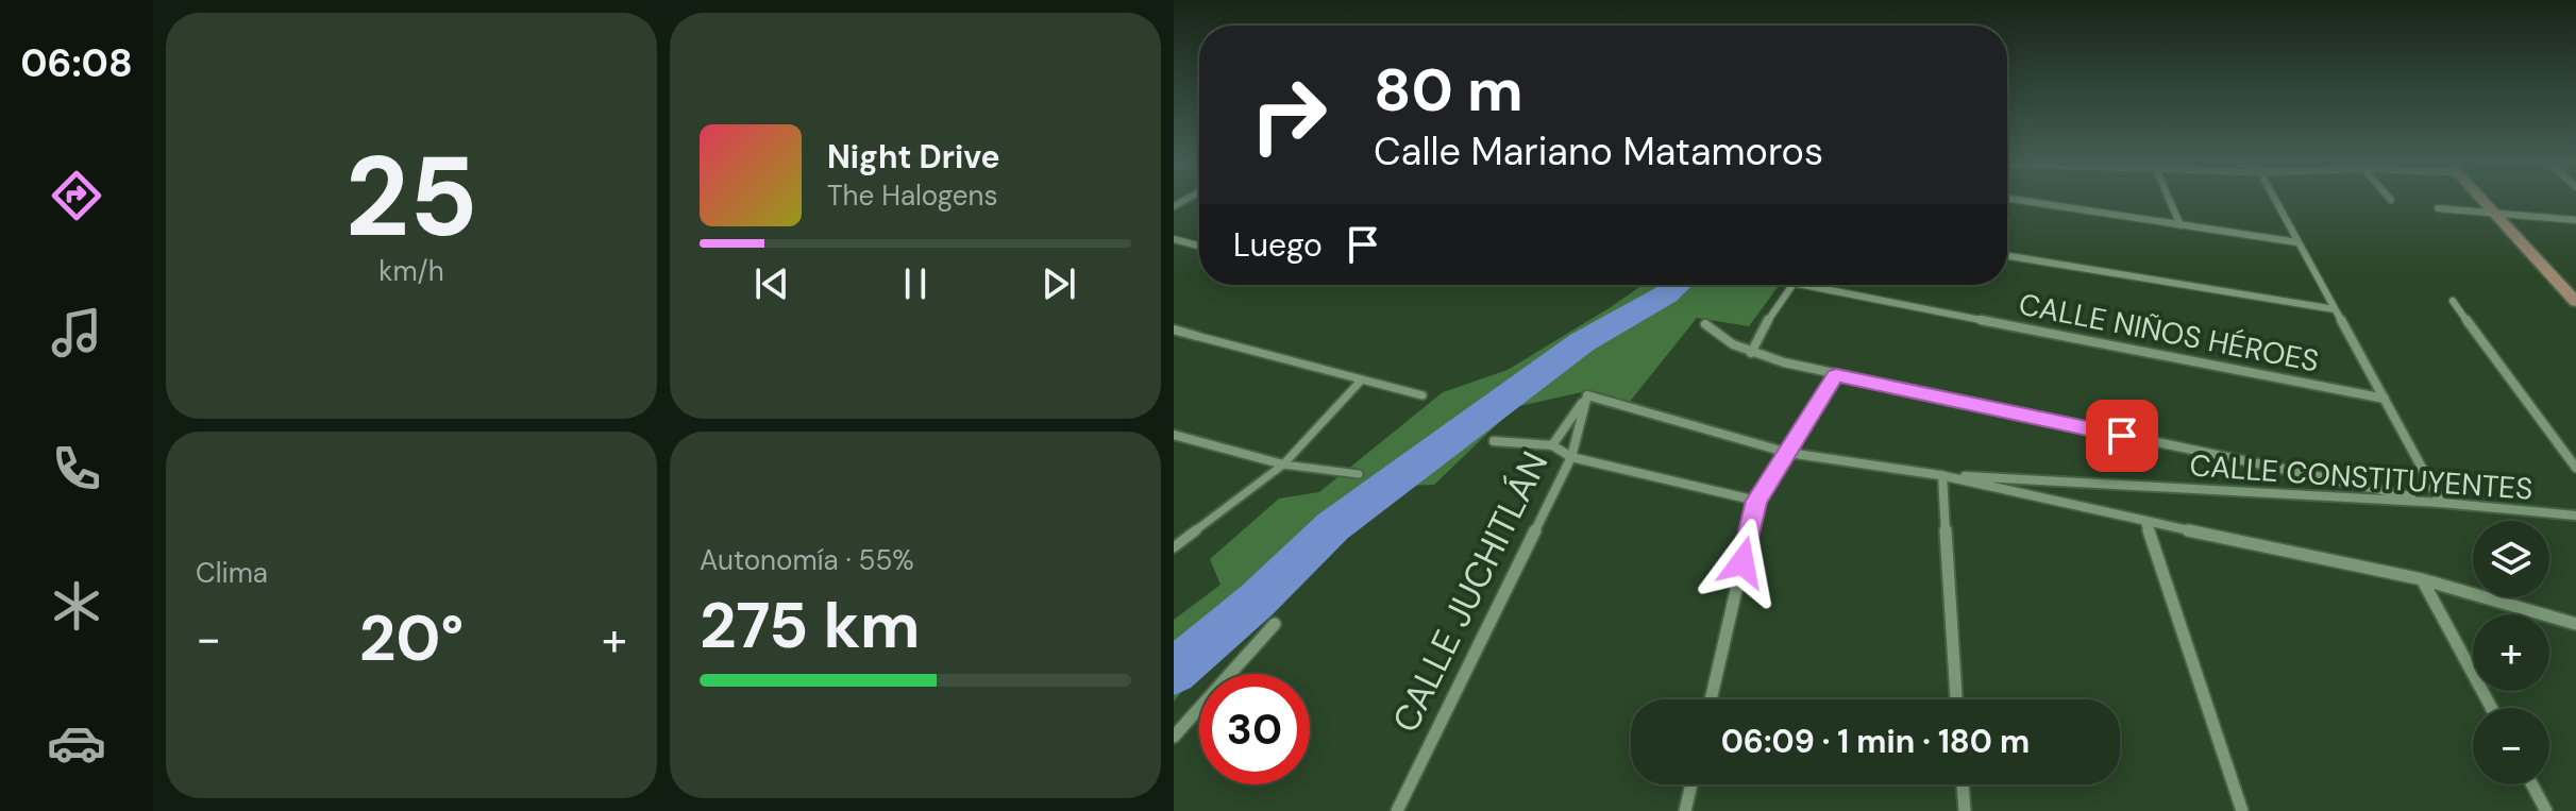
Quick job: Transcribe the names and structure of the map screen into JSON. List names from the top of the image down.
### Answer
{
  "streets": {
    "street": ["CALLE NIÑOS HÉROES", "CALLE CONSTITUYENTES", "CALLE JUCHITLÁN"]
  },
  "page": {
    "tabs": "06:08",
    "tile": [
      ["25", "km/h"],
      "Clima",
      ["Autonomía · 55%", "275 km"]
    ],
    "turn": ["80 m", "Calle Mariano Matamoros"],
    "song": ["Night Drive", "The Halogens"],
    "then": "Luego",
    "map_buttons": ["+", "−"],
    "heat": ["−", "20°", "+"],
    "limit": "30",
    "trip": "06:09 · 1 min · 180 m"
  }
}
